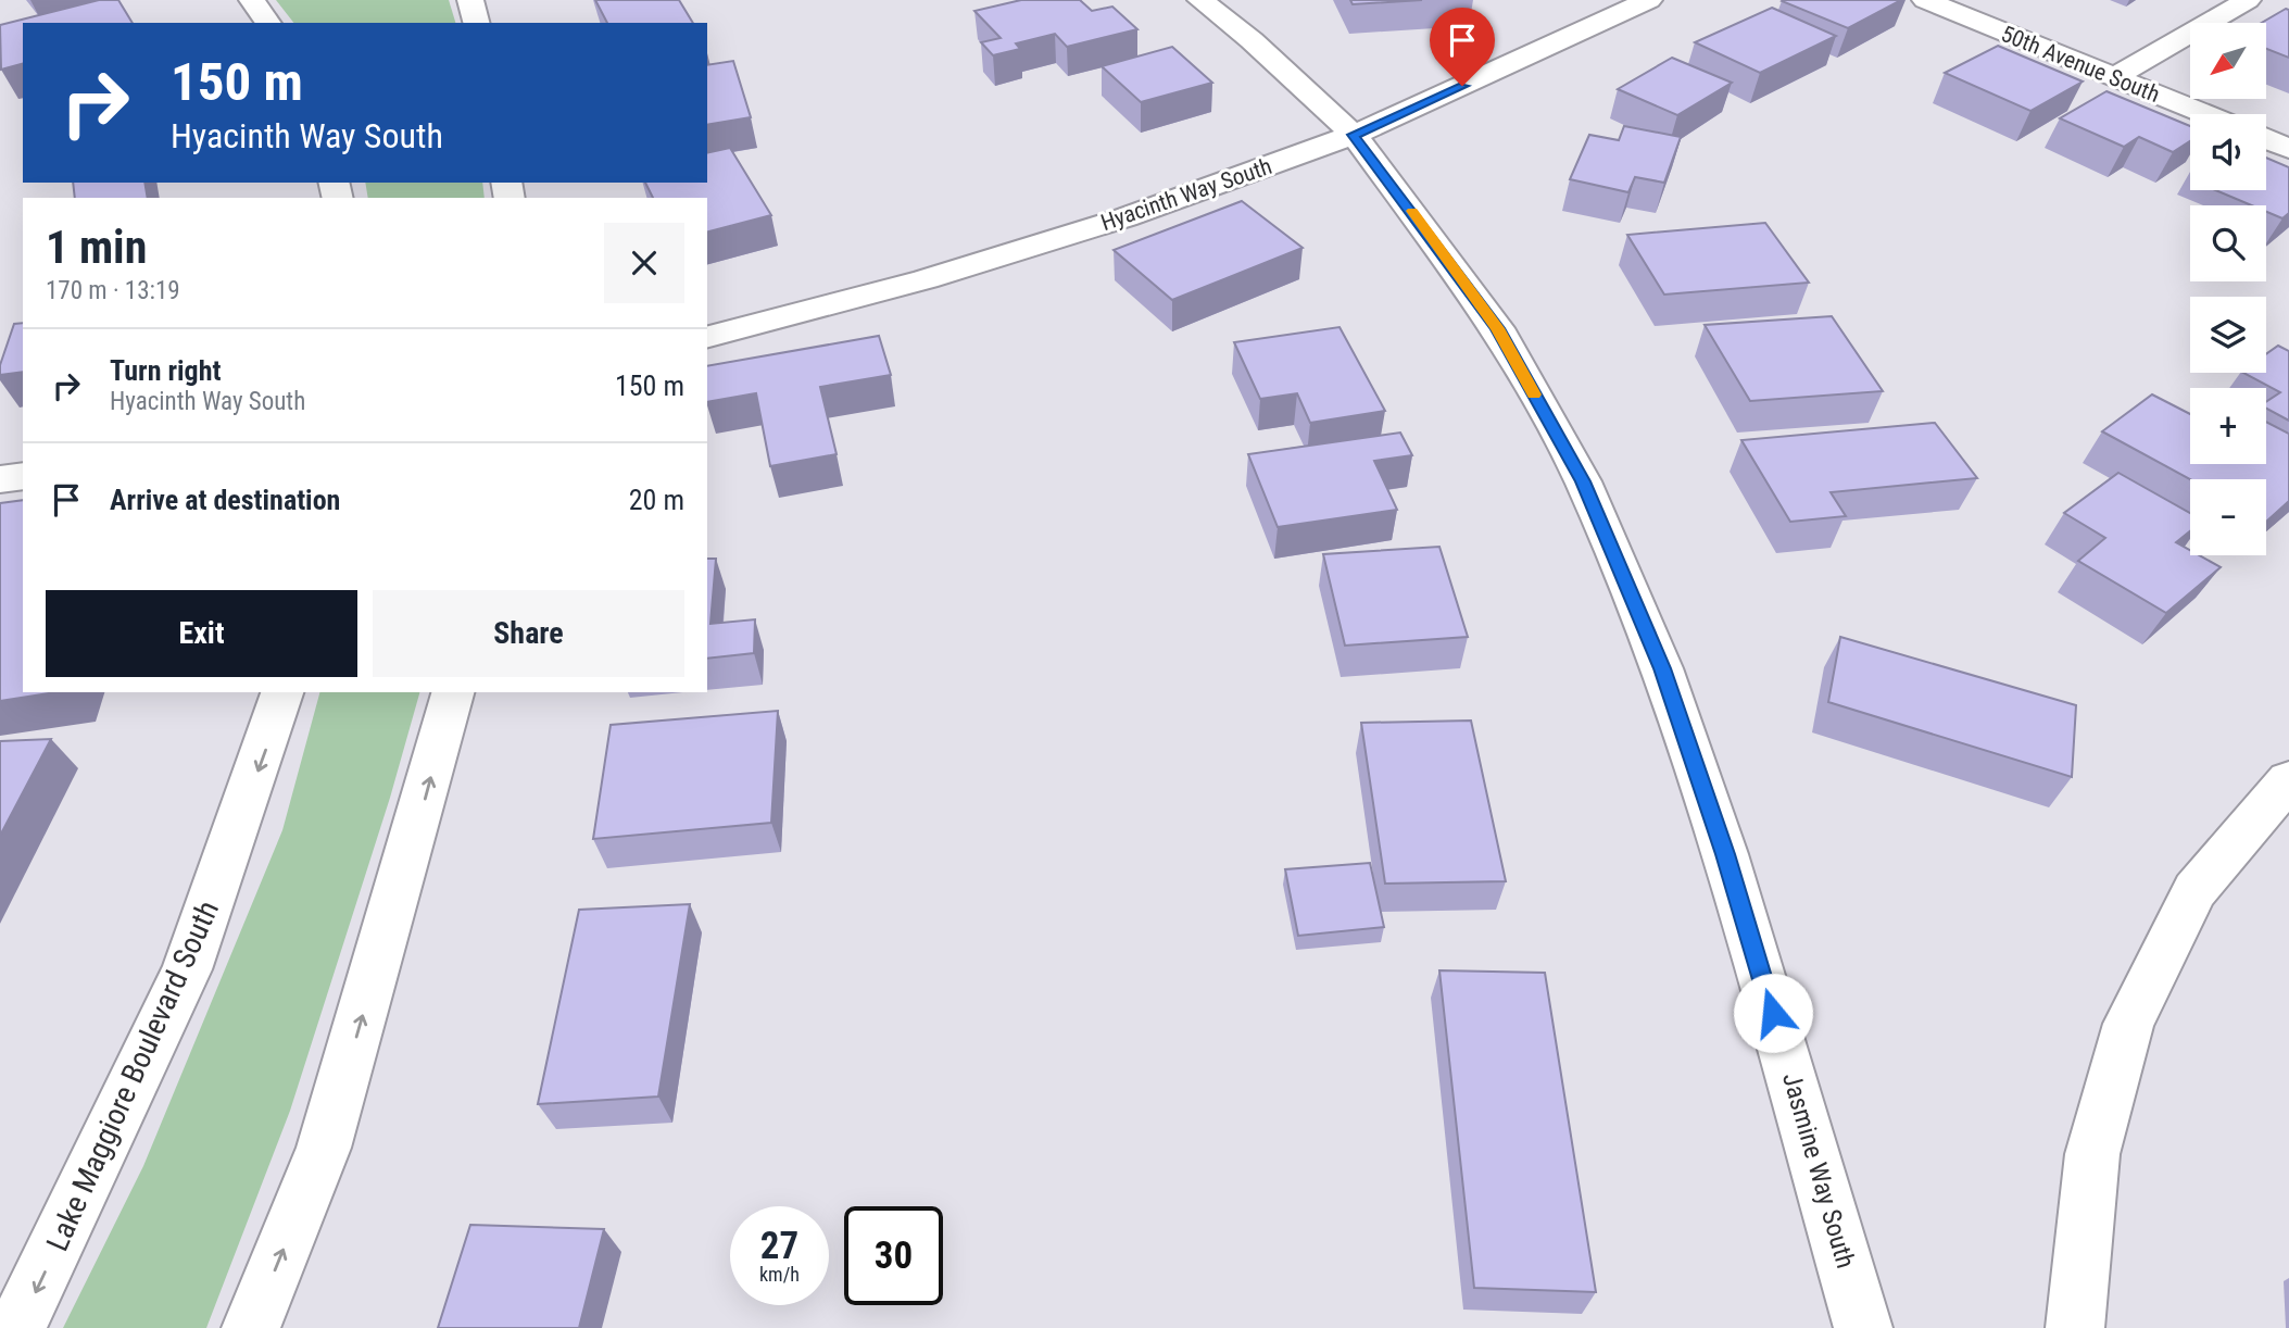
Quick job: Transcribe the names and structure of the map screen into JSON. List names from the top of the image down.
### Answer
{
  "streets": {
    "street": [
      "50th Avenue South",
      "Hyacinth Way South",
      "Lake Maggiore Boulevard South",
      "Jasmine Way South"
    ]
  },
  "crossings": [
    ["Hyacinth Way South", "Jasmine Way South"]
  ],
  "north": "bottom left",
  "page": {
    "map_buttons": ["+", "−"],
    "turn": ["150 m", "Hyacinth Way South"],
    "heading": ["1 min", "170 m · 13:19"],
    "list": [
      {
        "name": "Turn right",
        "note": "Hyacinth Way South",
        "value": "150 m"
      },
      {
        "name": "Arrive at destination",
        "value": "20 m"
      }
    ],
    "buttons": ["Exit", "Share"],
    "speed": "27 km/h",
    "limit": "30"
  }
}
